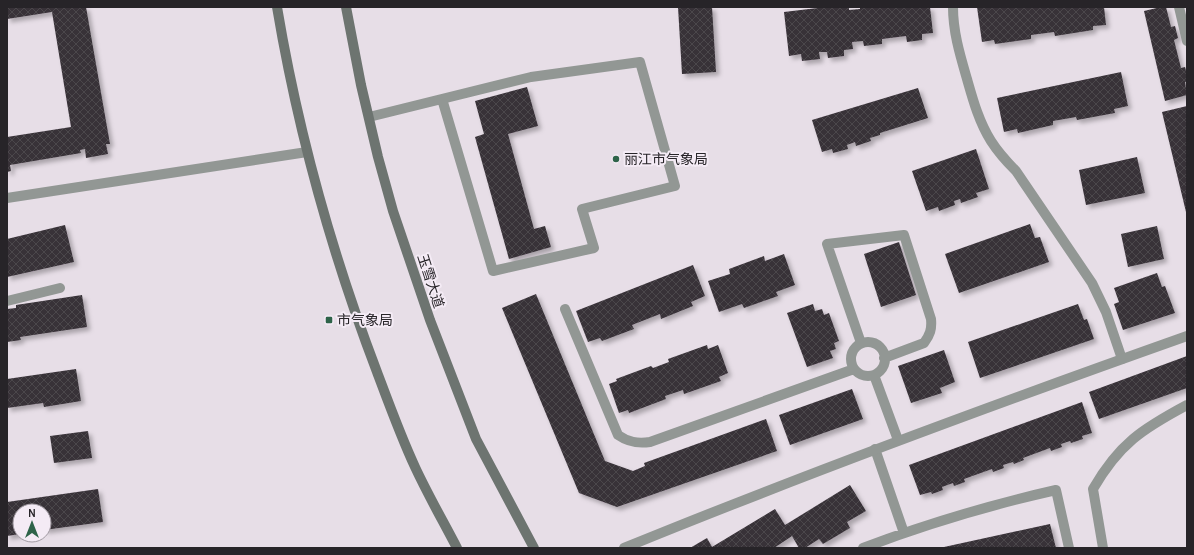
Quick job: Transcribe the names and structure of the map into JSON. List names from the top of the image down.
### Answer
{
  "streets": {
    "main road": ["玉雪大道"]
  },
  "places": {
    "other": ["丽江市气象局"],
    "transit": ["市气象局"]
  },
  "north": "top"
}
